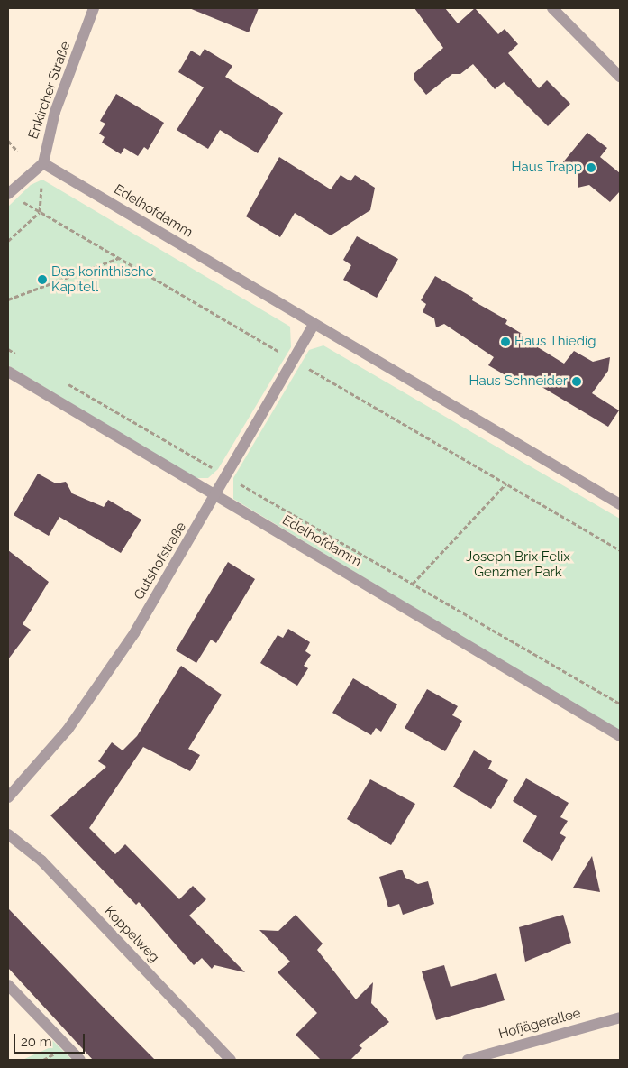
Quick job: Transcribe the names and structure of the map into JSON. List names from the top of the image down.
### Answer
{
  "streets": {
    "street": [
      "Enkircher Straße",
      "Edelhofdamm",
      "Gutshofstraße",
      "Koppelweg",
      "Hofjägerallee"
    ]
  },
  "crossings": [
    ["Enkircher Straße", "Edelhofdamm"],
    ["Edelhofdamm", "Gutshofstraße"]
  ],
  "parks": ["Joseph Brix Felix Genzmer Park"],
  "places": [
    "Haus Trapp",
    "Das korinthische Kapitell",
    "Haus Thiedig",
    "Haus Schneider"
  ],
  "scale_bar": "20 m"
}
